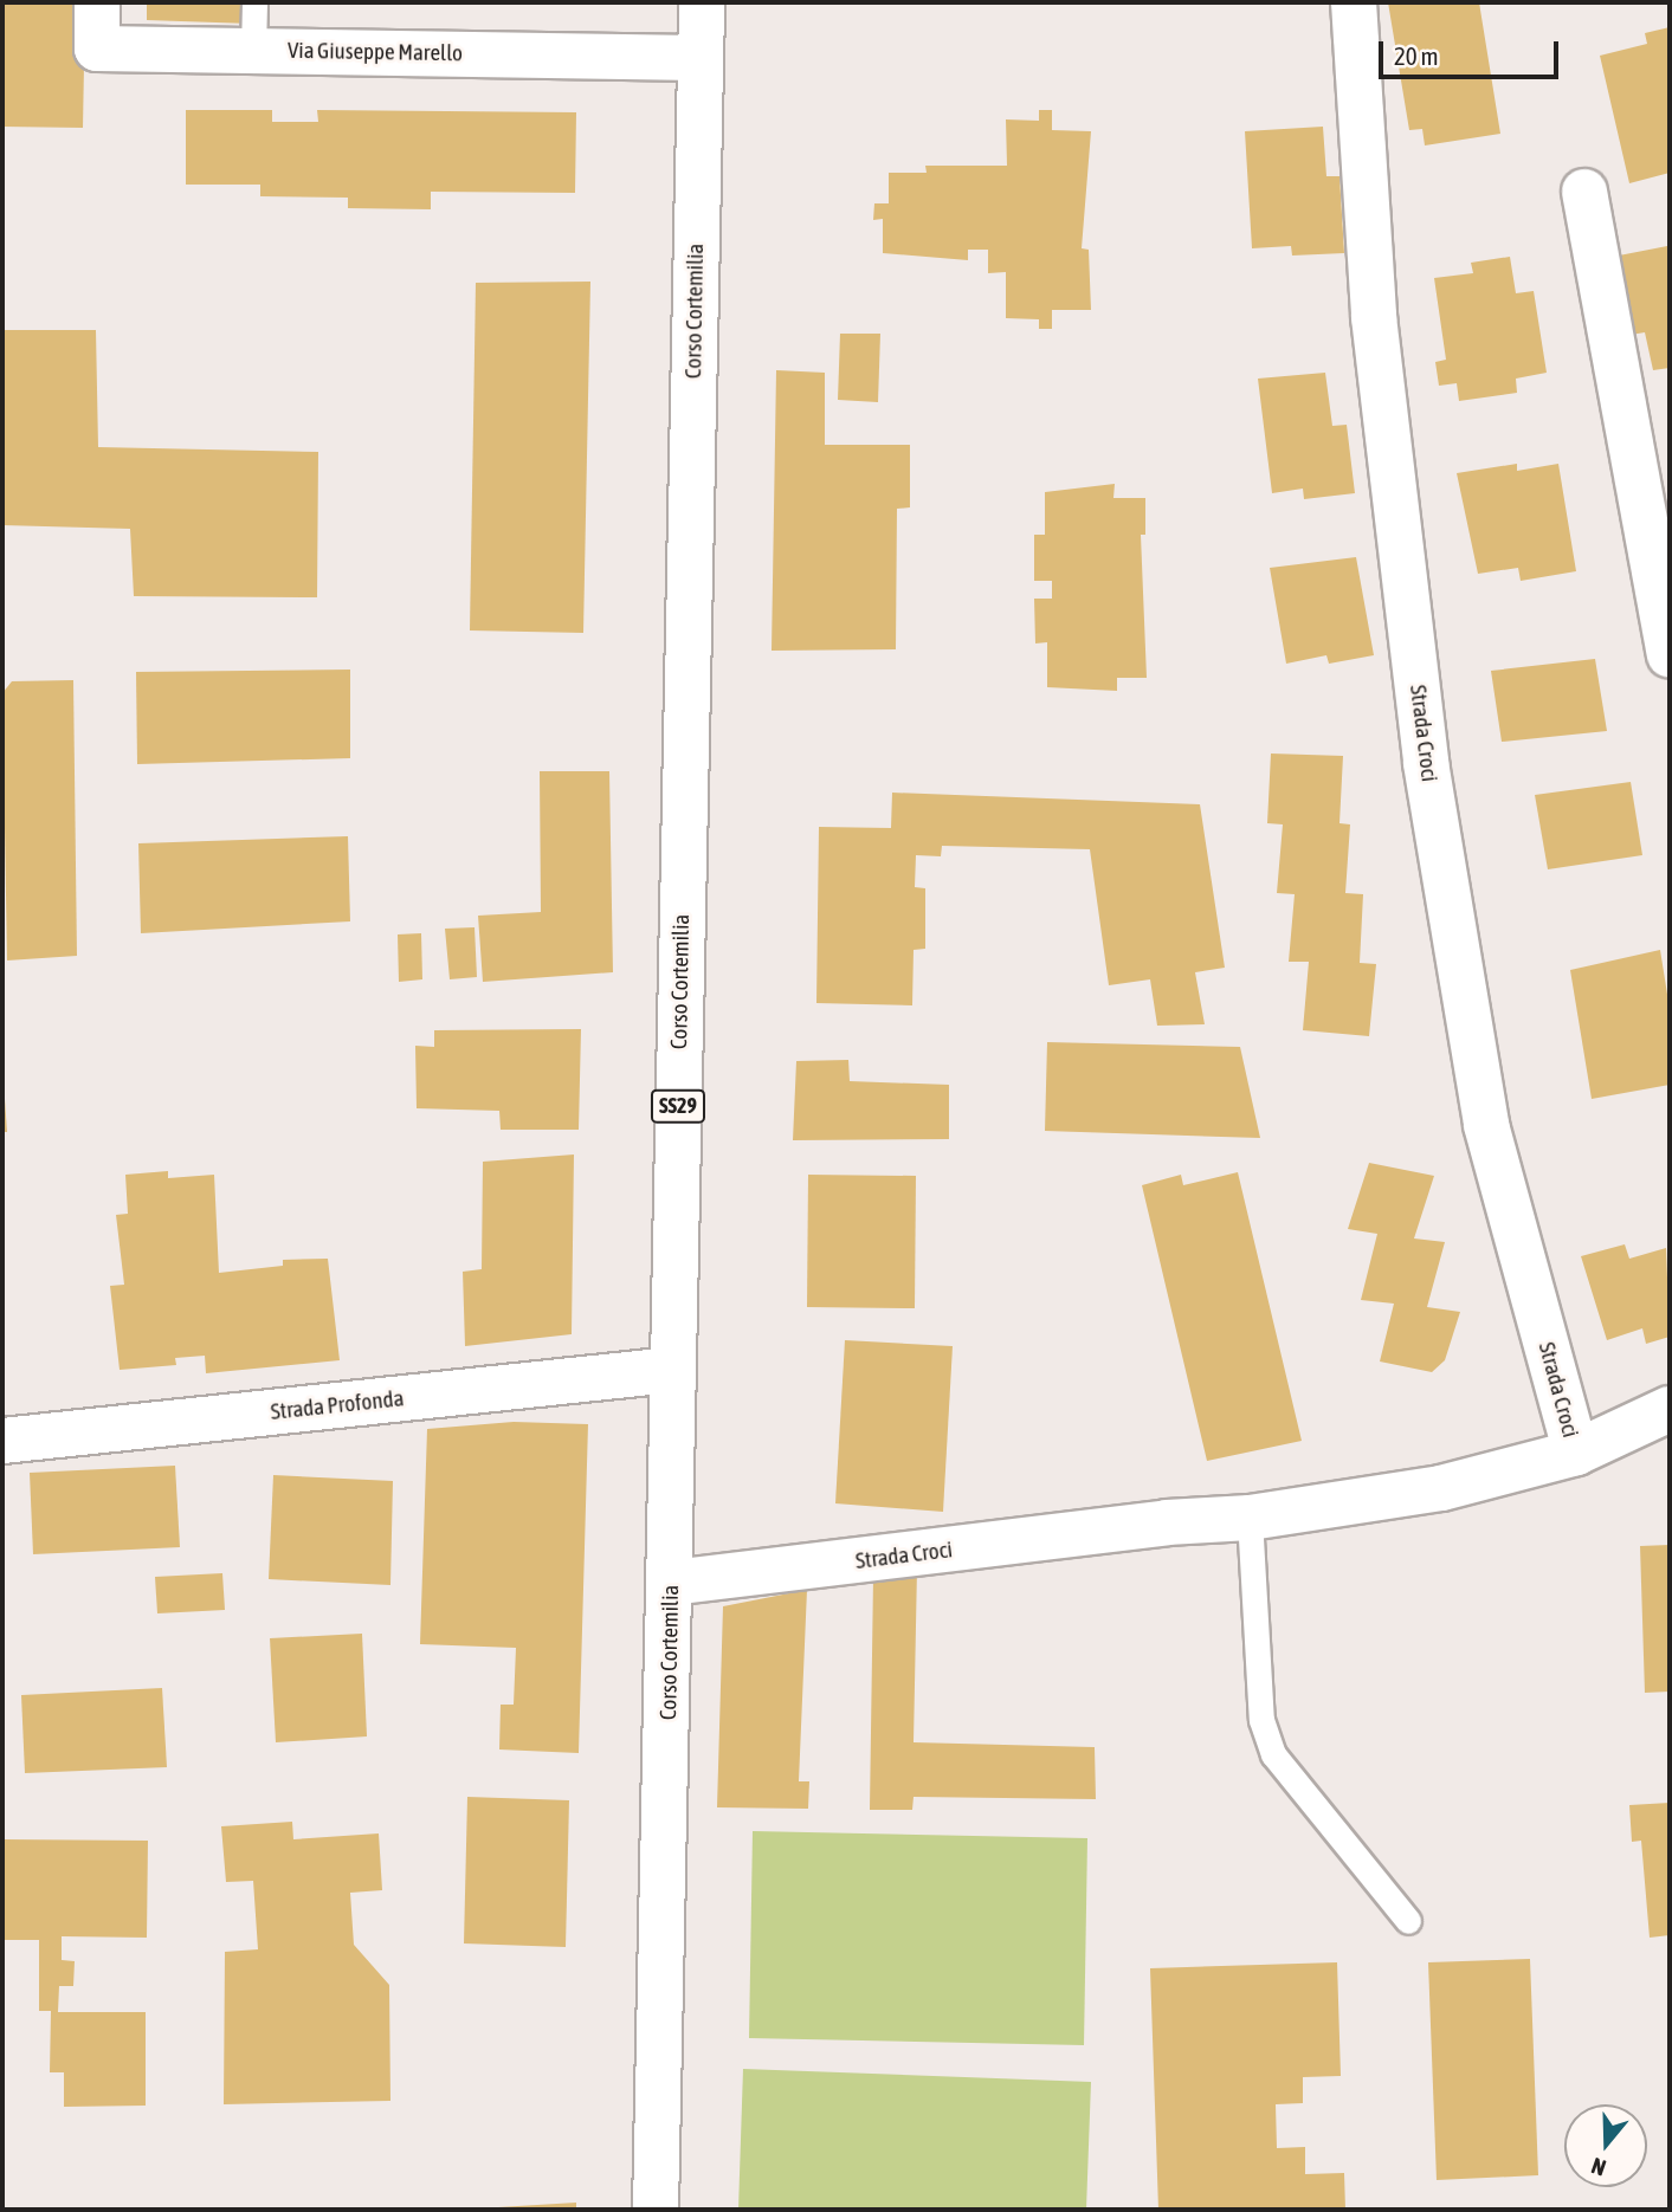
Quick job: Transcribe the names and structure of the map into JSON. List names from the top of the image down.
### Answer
{
  "streets": {
    "street": [
      "Via Giuseppe Marello",
      "Corso Cortemilia",
      "Strada Croci",
      "SS29",
      "Strada Profonda"
    ]
  },
  "crossings": [
    ["Via Giuseppe Marello", "Corso Cortemilia"],
    ["Corso Cortemilia", "Strada Croci"],
    ["Corso Cortemilia", "Strada Profonda"]
  ],
  "scale_bar": "20 m",
  "north": "bottom"
}
